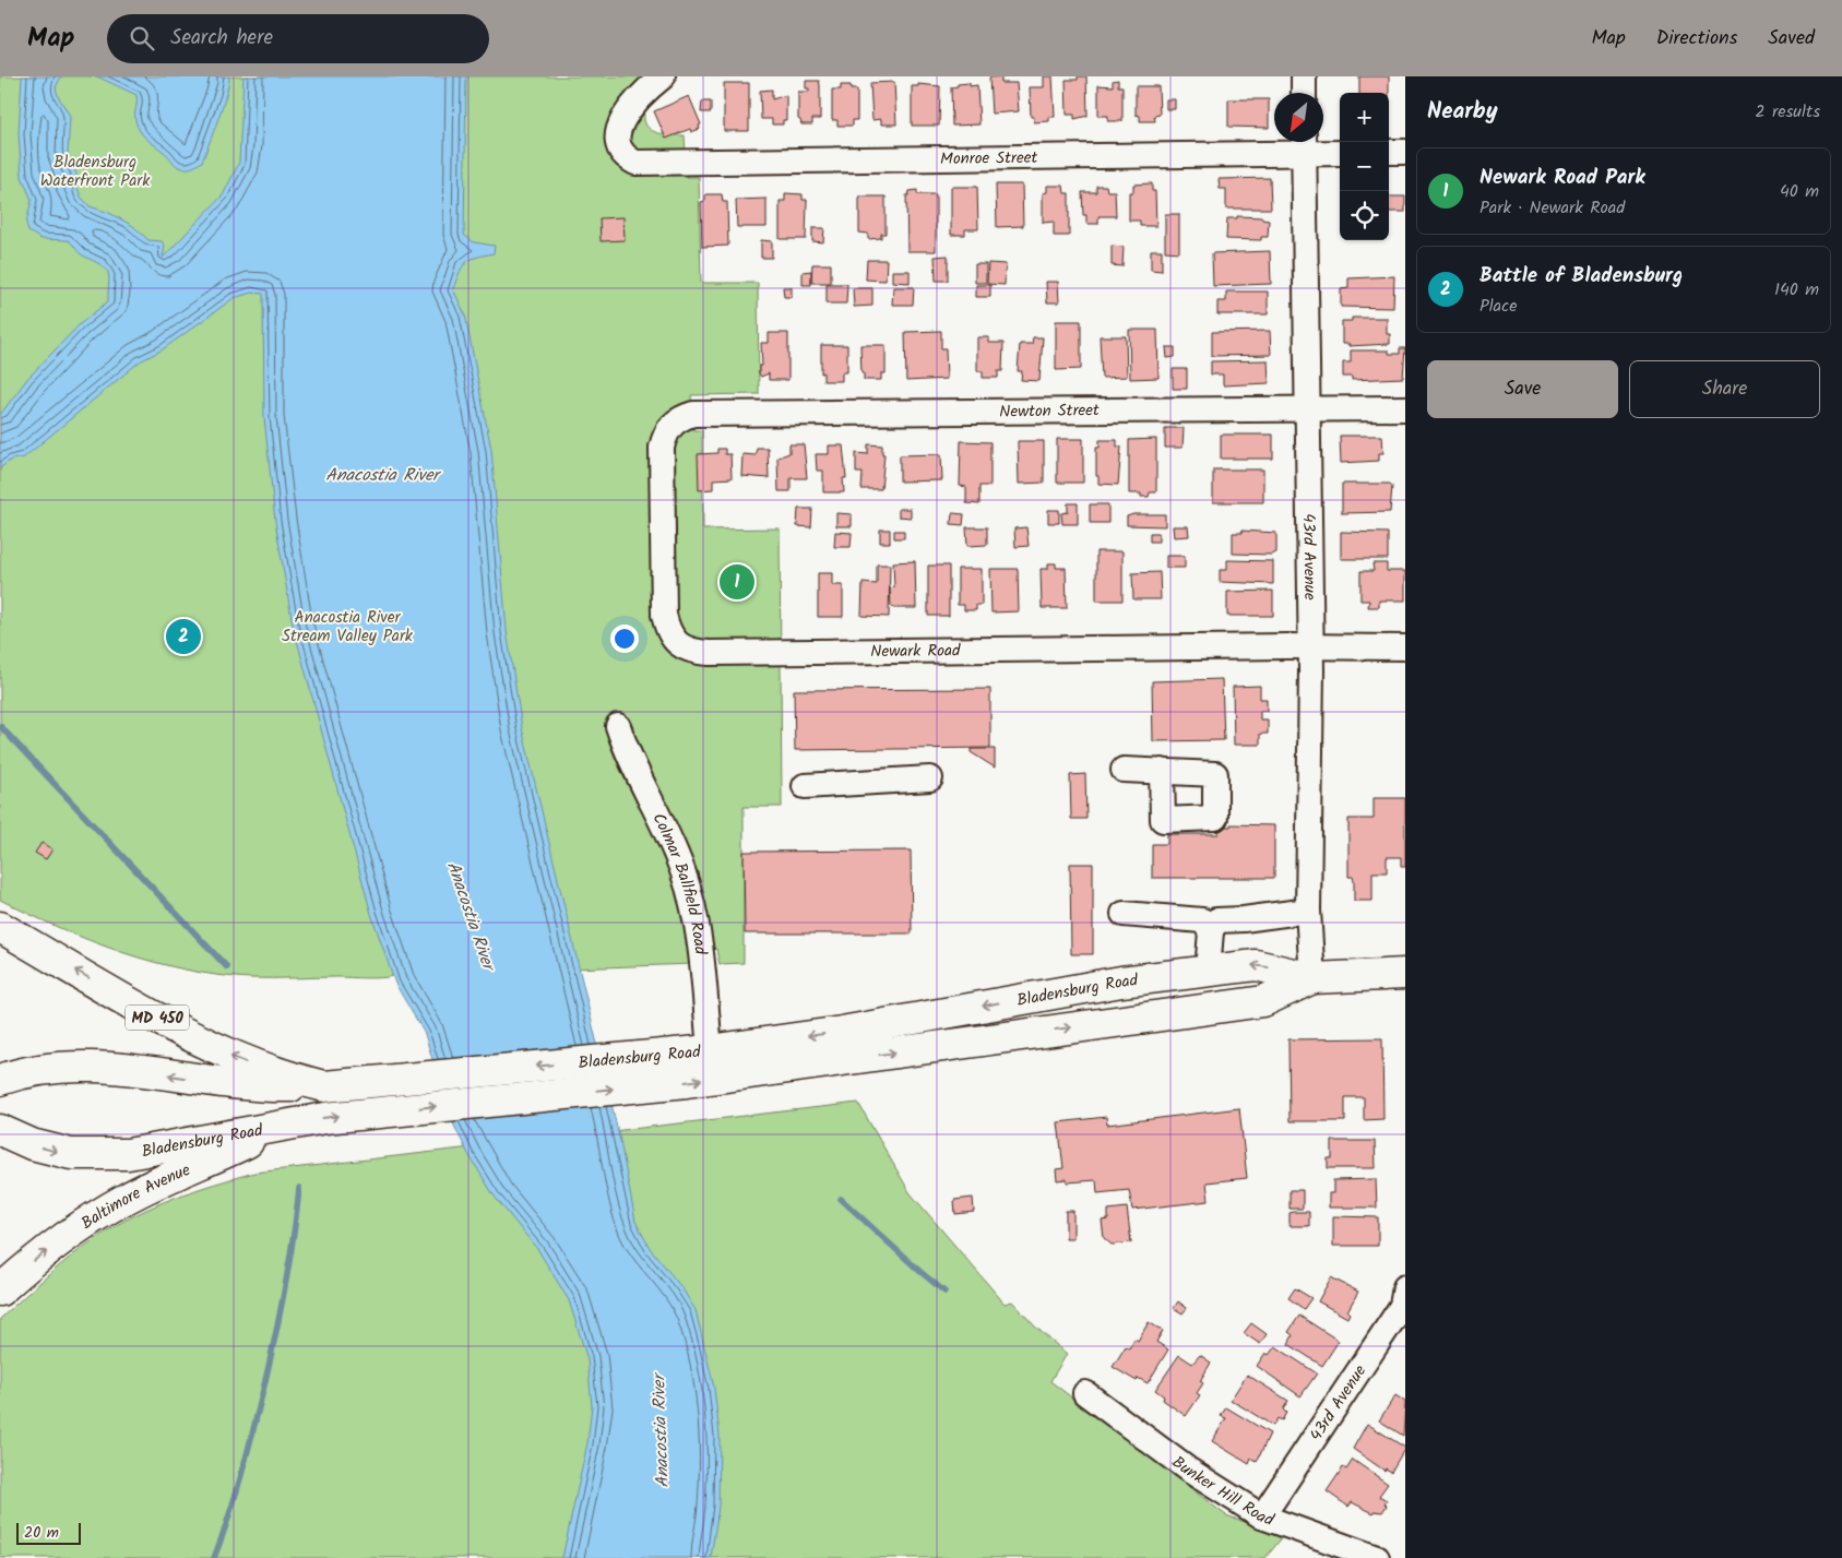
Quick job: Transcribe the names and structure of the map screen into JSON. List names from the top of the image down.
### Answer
{
  "streets": {
    "main road": ["Bladensburg Road", "MD 450", "Baltimore Avenue"],
    "street": [
      "Monroe Street",
      "Newton Street",
      "43rd Avenue",
      "Newark Road",
      "Colmar Ballfield Road",
      "Bunker Hill Road"
    ]
  },
  "crossings": [
    ["Monroe Street", "43rd Avenue"],
    ["Newton Street", "43rd Avenue"],
    ["Newton Street", "Newark Road"],
    ["43rd Avenue", "Newark Road"],
    ["43rd Avenue", "Bladensburg Road"],
    ["43rd Avenue", "Bunker Hill Road"],
    ["Colmar Ballfield Road", "Bladensburg Road"],
    ["Bladensburg Road", "Baltimore Avenue"]
  ],
  "one_way": ["Baltimore Avenue"],
  "water": ["Anacostia River"],
  "parks": ["Bladensburg Waterfront Park", "Anacostia River Stream Valley Park"],
  "scale_bar": "20 m",
  "north": "bottom left",
  "page": {
    "header": "Map",
    "search": "Search here",
    "nav": ["Map", "Directions", "Saved"],
    "heading": ["Nearby", "2 results"],
    "map_buttons": ["+", "−"],
    "list": [
      {
        "mark": "1",
        "name": "Newark Road Park",
        "note": "Park · Newark Road",
        "value": "40 m"
      },
      {
        "mark": "2",
        "name": "Battle of Bladensburg",
        "note": "Place",
        "value": "140 m"
      }
    ],
    "buttons": ["Save", "Share"],
    "pins": ["1", "2"],
    "scale": "20 m"
  }
}
